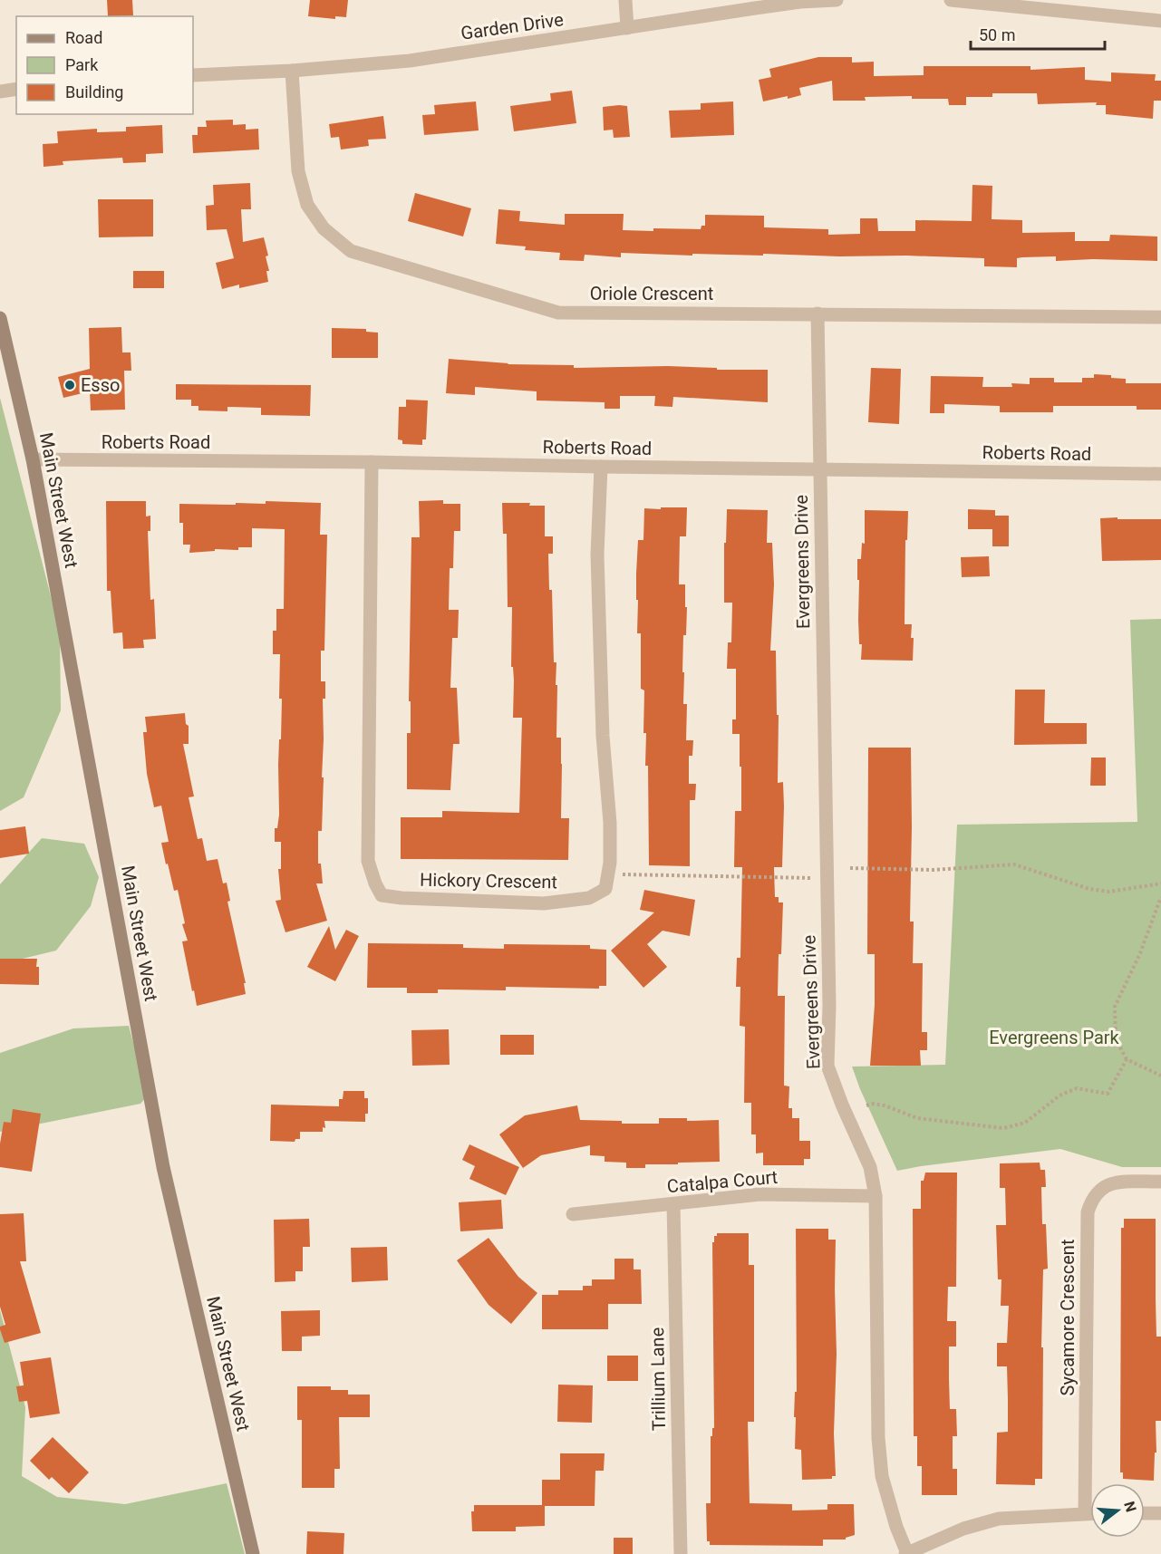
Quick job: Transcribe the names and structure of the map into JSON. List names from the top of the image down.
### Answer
{
  "streets": {
    "main road": ["Main Street West"],
    "street": [
      "Garden Drive",
      "Oriole Crescent",
      "Roberts Road",
      "Evergreens Drive",
      "Hickory Crescent",
      "Catalpa Court",
      "Sycamore Crescent",
      "Trillium Lane"
    ]
  },
  "crossings": [
    ["Garden Drive", "Oriole Crescent"],
    ["Oriole Crescent", "Evergreens Drive"],
    ["Roberts Road", "Main Street West"],
    ["Roberts Road", "Evergreens Drive"],
    ["Roberts Road", "Hickory Crescent"],
    ["Evergreens Drive", "Catalpa Court"],
    ["Catalpa Court", "Trillium Lane"]
  ],
  "parks": ["Evergreens Park"],
  "places": ["Esso"],
  "legend": ["Road", "Park", "Building"],
  "scale_bar": "50 m",
  "north": "right"
}
